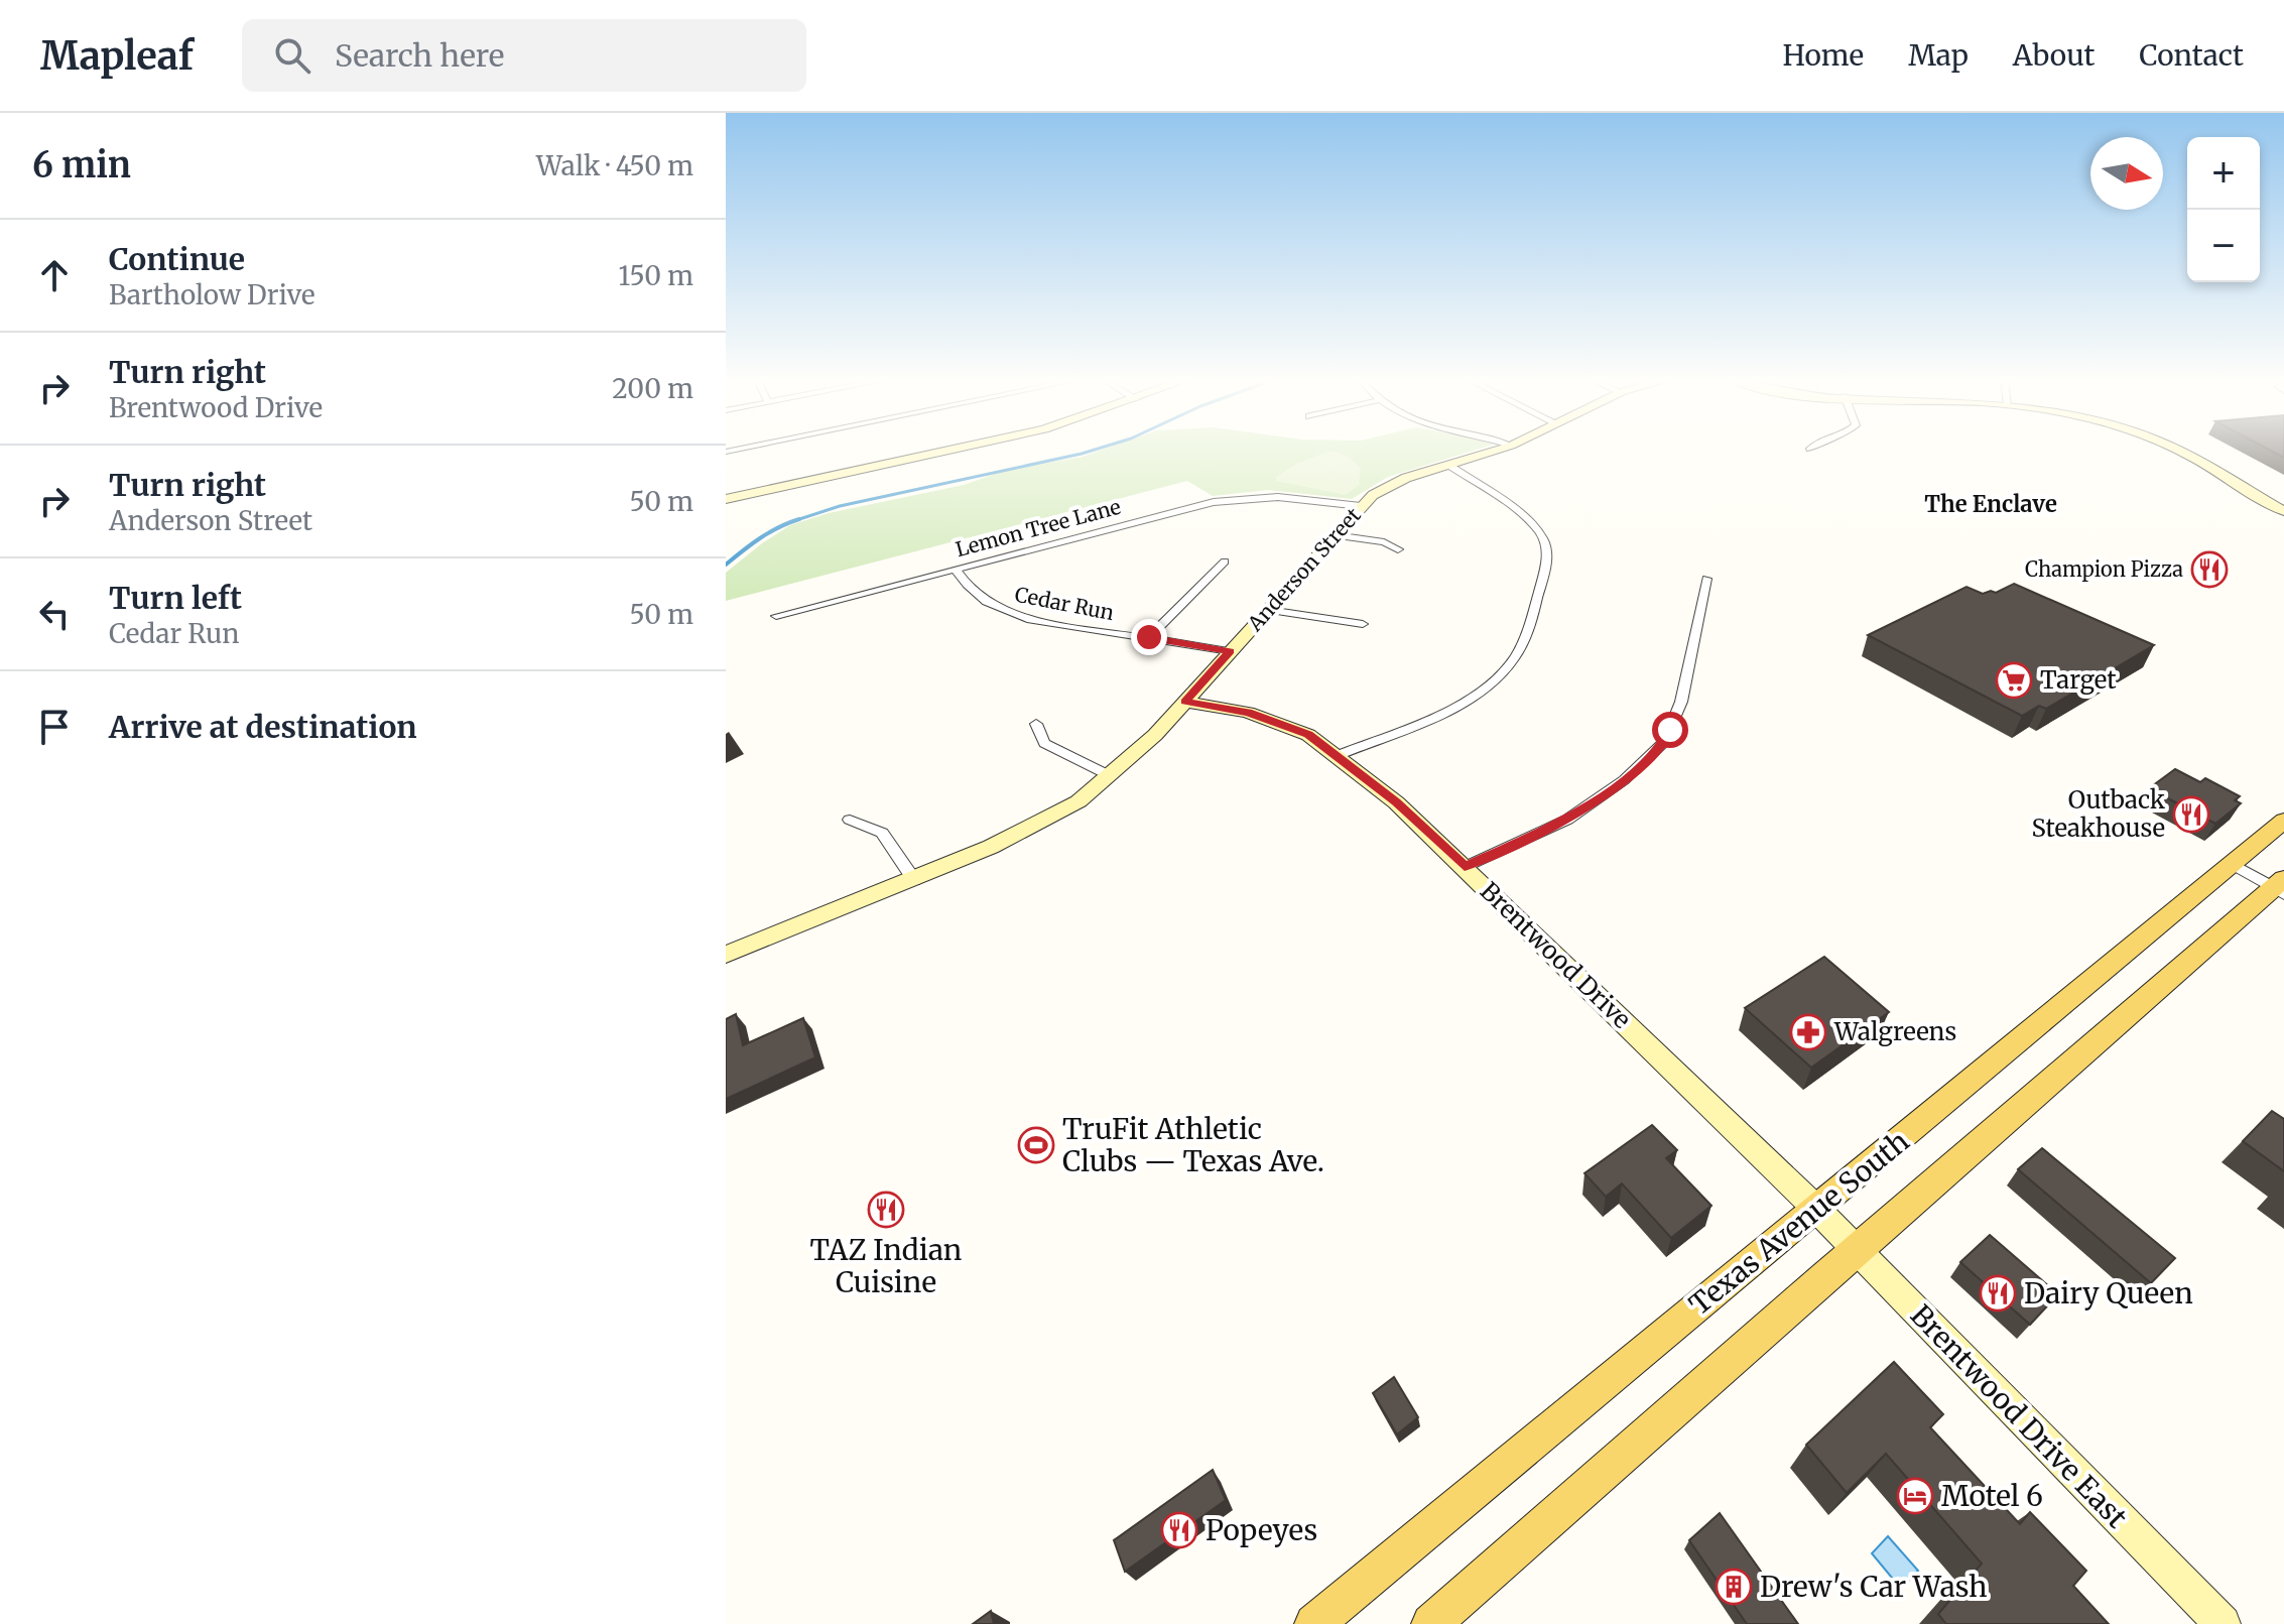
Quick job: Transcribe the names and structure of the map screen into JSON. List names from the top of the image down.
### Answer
{
  "streets": {
    "main road": ["Texas Avenue South"],
    "street": [
      "Lemon Tree Lane",
      "Anderson Street",
      "Cedar Run",
      "Brentwood Drive",
      "Brentwood Drive East"
    ]
  },
  "crossings": [
    ["Lemon Tree Lane", "Anderson Street"],
    ["Lemon Tree Lane", "Cedar Run"],
    ["Anderson Street", "Cedar Run"],
    ["Anderson Street", "Brentwood Drive"],
    ["Brentwood Drive", "Texas Avenue South"],
    ["Brentwood Drive", "Brentwood Drive East"],
    ["Texas Avenue South", "Brentwood Drive East"]
  ],
  "districts": ["The Enclave"],
  "places": {
    "restaurant": [
      "Champion Pizza",
      "Outback Steakhouse",
      "TAZ Indian Cuisine",
      "Dairy Queen",
      "Popeyes"
    ],
    "supermarket": ["Target"],
    "pharmacy": ["Walgreens"],
    "sports": ["TruFit Athletic Clubs — Texas Ave."],
    "hotel": ["Motel 6"],
    "building": ["Drew's Car Wash"]
  },
  "north": "right",
  "page": {
    "header": "Mapleaf",
    "search": "Search here",
    "nav": [
      "Home",
      "Map",
      "About",
      "Contact"
    ],
    "heading": ["6 min", "Walk · 450 m"],
    "map_buttons": ["+", "−"],
    "list": [
      ["Continue", "Bartholow Drive", "150 m"],
      ["Turn right", "Brentwood Drive", "200 m"],
      ["Turn right", "Anderson Street", "50 m"],
      ["Turn left", "Cedar Run", "50 m"],
      "Arrive at destination"
    ]
  }
}
